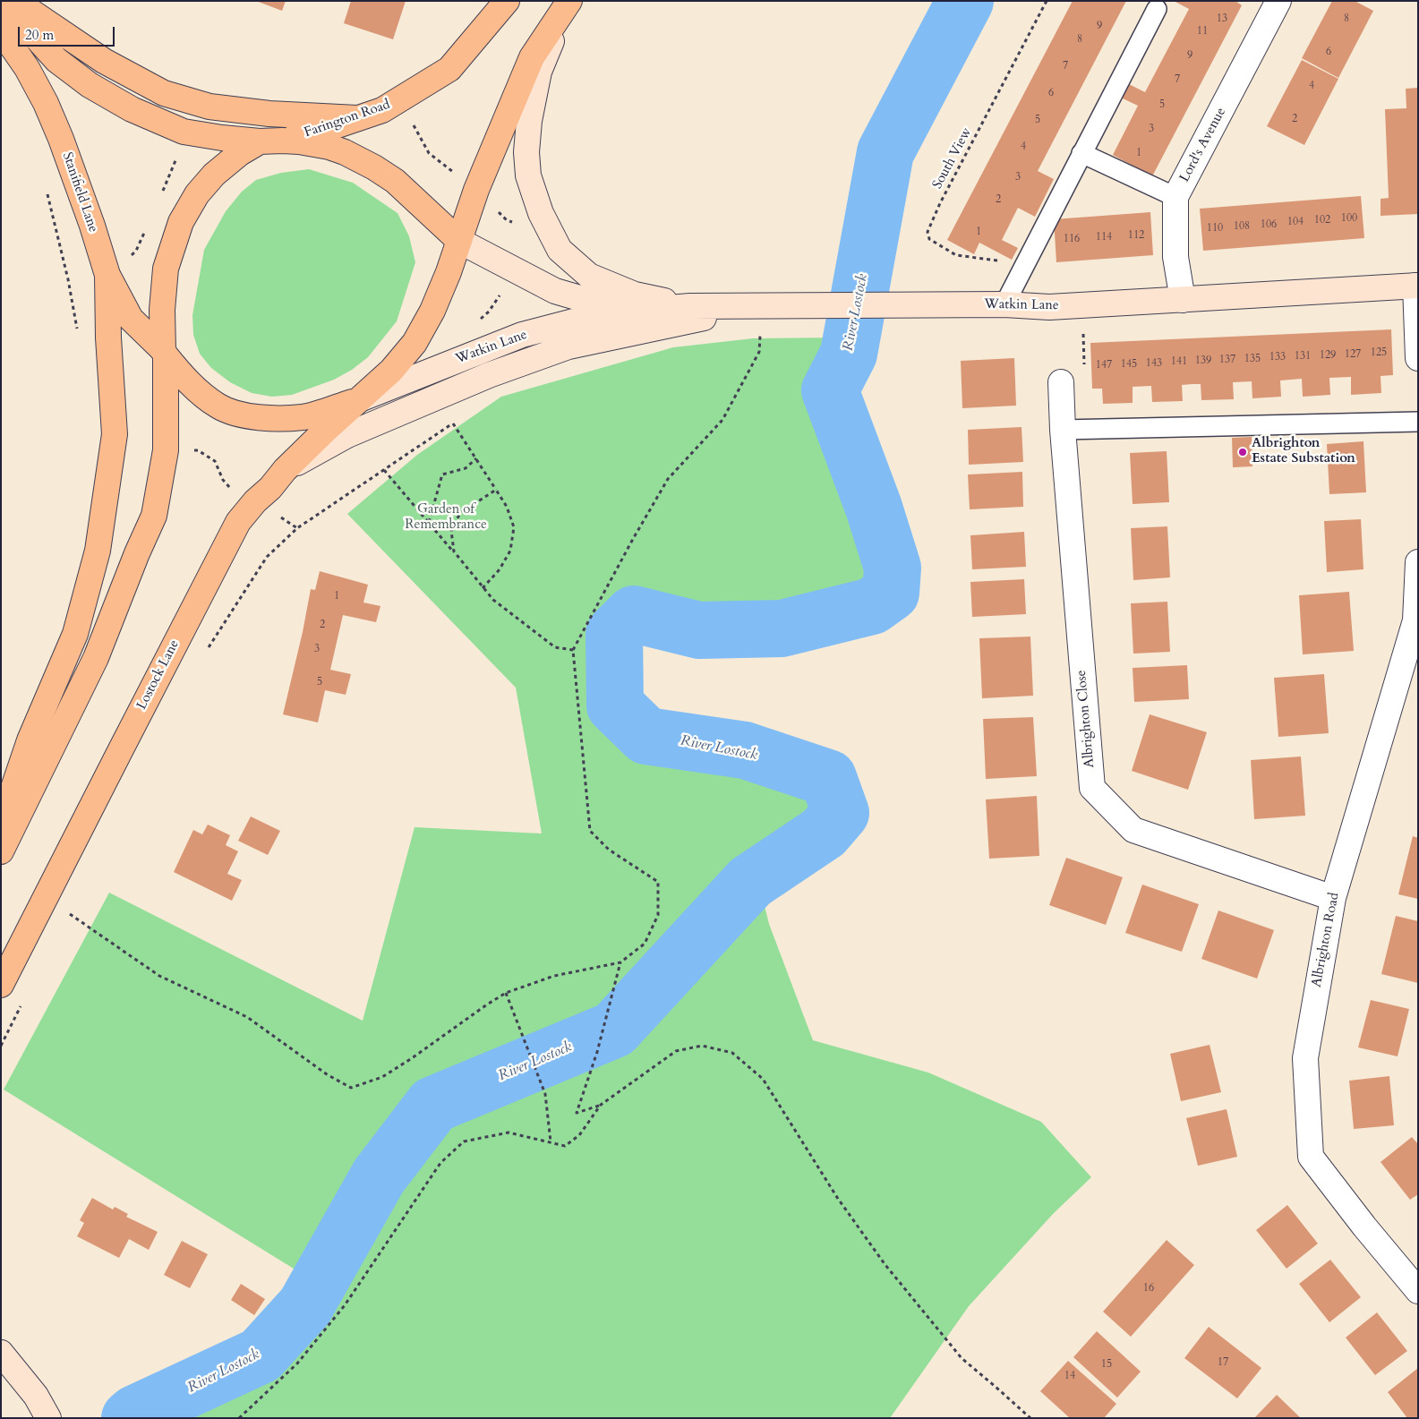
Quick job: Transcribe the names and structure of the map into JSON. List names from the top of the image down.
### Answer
{
  "streets": {
    "main road": [
      "Farington Road",
      "Stanifield Lane",
      "Watkin Lane",
      "Lostock Lane"
    ],
    "street": ["Lord's Avenue", "Albrighton Close", "Albrighton Road"],
    "path": ["South View"]
  },
  "crossings": [
    ["Lord's Avenue", "Watkin Lane"],
    ["Stanifield Lane", "Watkin Lane"],
    ["Stanifield Lane", "Lostock Lane"],
    ["Watkin Lane", "Lostock Lane"],
    ["Albrighton Close", "Albrighton Road"]
  ],
  "water": ["River Lostock"],
  "parks": ["Garden of Remembrance"],
  "places": ["Albrighton Estate Substation"],
  "house_numbers": [
    "13",
    "8",
    "9",
    "11",
    "8",
    "6",
    "9",
    "7",
    "7",
    "4",
    "6",
    "5",
    "2",
    "5",
    "3",
    "4",
    "1",
    "3",
    "2",
    "100",
    "102",
    "104",
    "106",
    "108",
    "110",
    "1",
    "112",
    "114",
    "116",
    "125",
    "127",
    "129",
    "131",
    "133",
    "135",
    "137",
    "139",
    "141",
    "143",
    "145",
    "147",
    "1",
    "2",
    "3",
    "5",
    "16",
    "17",
    "15",
    "14"
  ],
  "scale_bar": "20 m"
}
